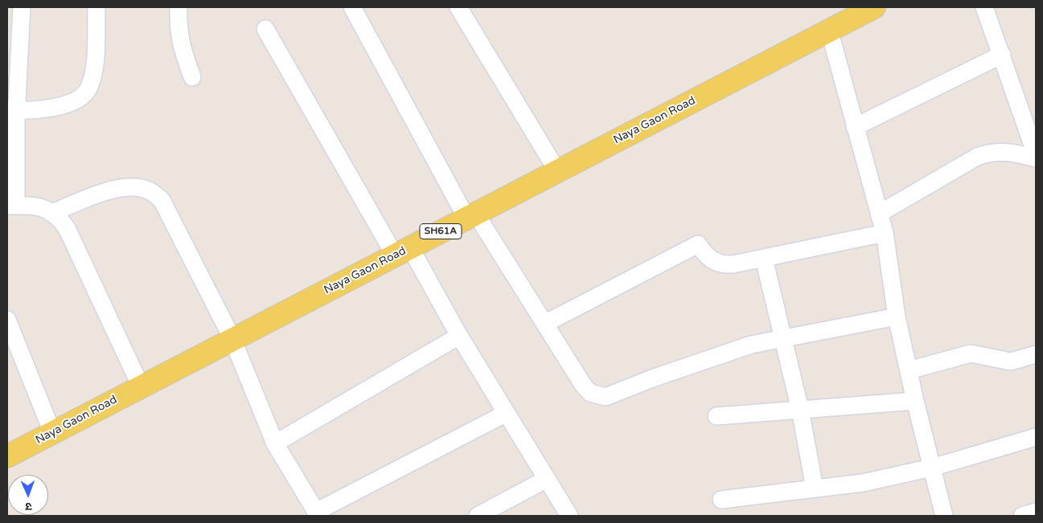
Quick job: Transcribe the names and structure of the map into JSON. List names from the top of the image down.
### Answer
{
  "streets": {
    "main road": ["Naya Gaon Road", "SH61A"]
  },
  "north": "bottom"
}
